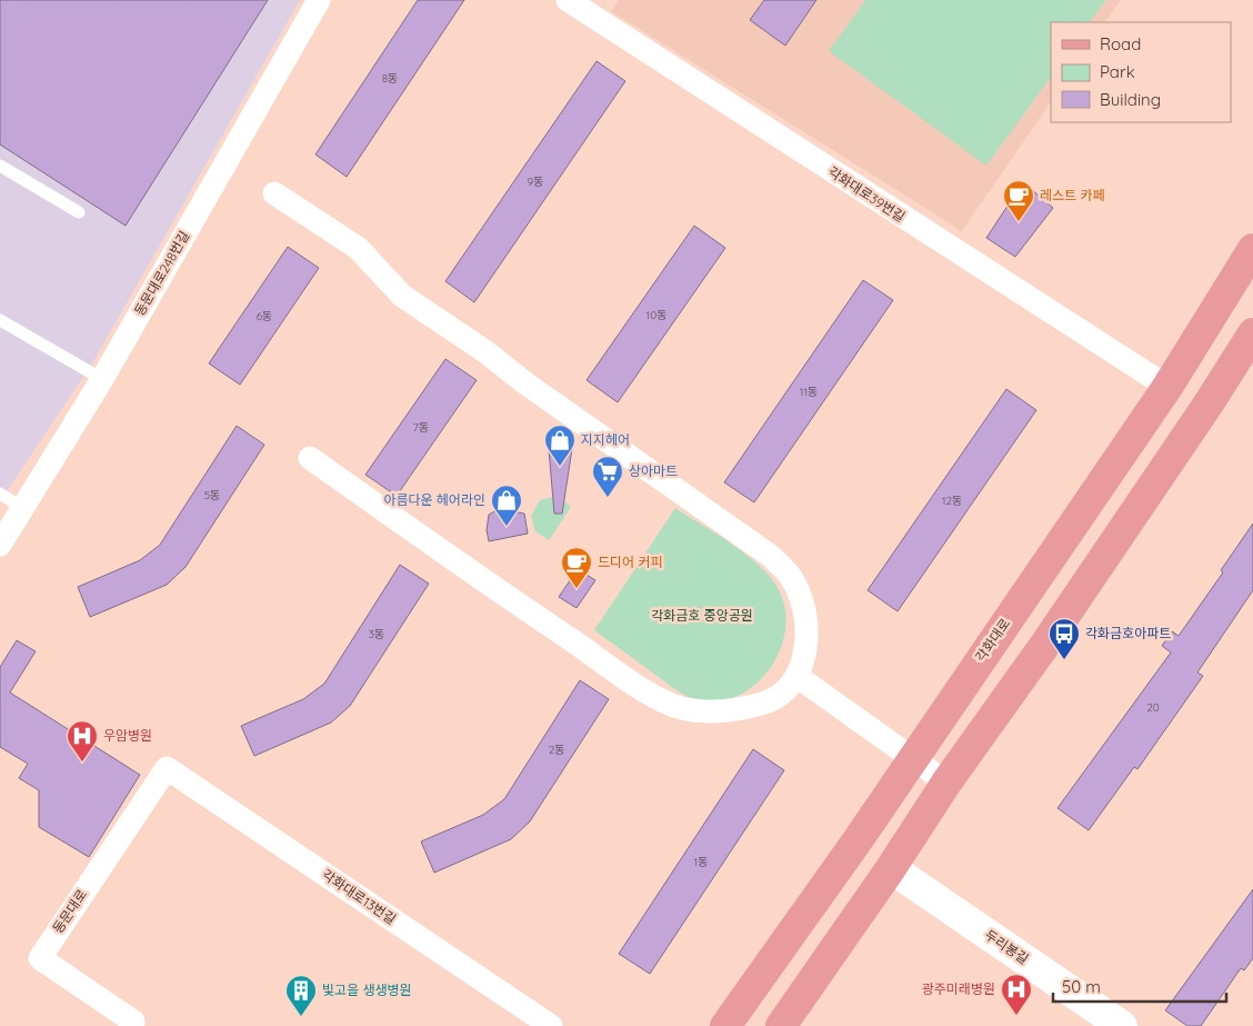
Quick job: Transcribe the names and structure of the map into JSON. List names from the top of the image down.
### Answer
{
  "streets": {
    "main road": ["각화대로"],
    "street": [
      "각화대로39번길",
      "동문대로248번길",
      "각화대로13번길",
      "동문대로",
      "두리봉길"
    ]
  },
  "crossings": [
    ["각화대로39번길", "각화대로"],
    ["각화대로13번길", "동문대로"]
  ],
  "parks": ["각화금호 중앙공원"],
  "places": {
    "cafe": ["레스트 카페", "드디어 커피"],
    "shop": ["지지헤어", "아름다운 헤어라인"],
    "supermarket": ["상아마트"],
    "bus stop": ["각화금호아파트"],
    "hospital": ["우암병원", "광주미래병원"],
    "building": ["빛고을 생생병원"]
  },
  "house_numbers": [
    "8동",
    "9동",
    "10동",
    "6동",
    "11동",
    "7동",
    "5동",
    "12동",
    "3동",
    "20",
    "2동",
    "1동"
  ],
  "legend": ["Road", "Park", "Building"],
  "scale_bar": "50 m"
}
